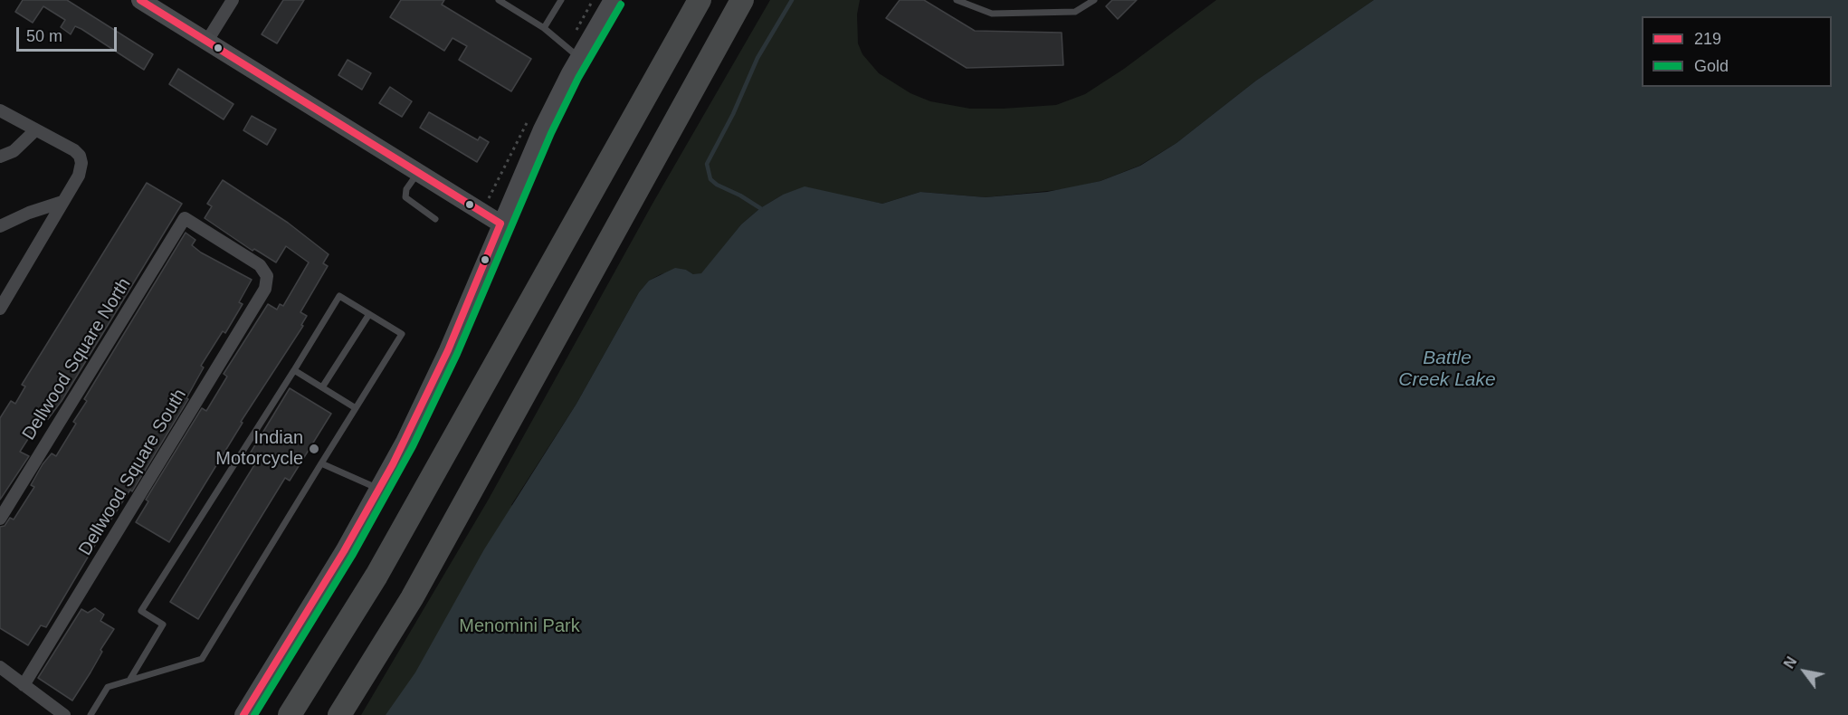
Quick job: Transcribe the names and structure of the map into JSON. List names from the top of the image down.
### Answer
{
  "streets": {
    "street": ["Dellwood Square North", "Dellwood Square South"]
  },
  "crossings": [
    ["Dellwood Square North", "Dellwood Square South"]
  ],
  "water": ["Battle Creek Lake"],
  "parks": ["Menomini Park"],
  "places": ["Indian Motorcycle"],
  "lines": ["transit line 219", "transit line Gold"],
  "legend": ["219", "Gold"],
  "scale_bar": "50 m",
  "north": "top left"
}
